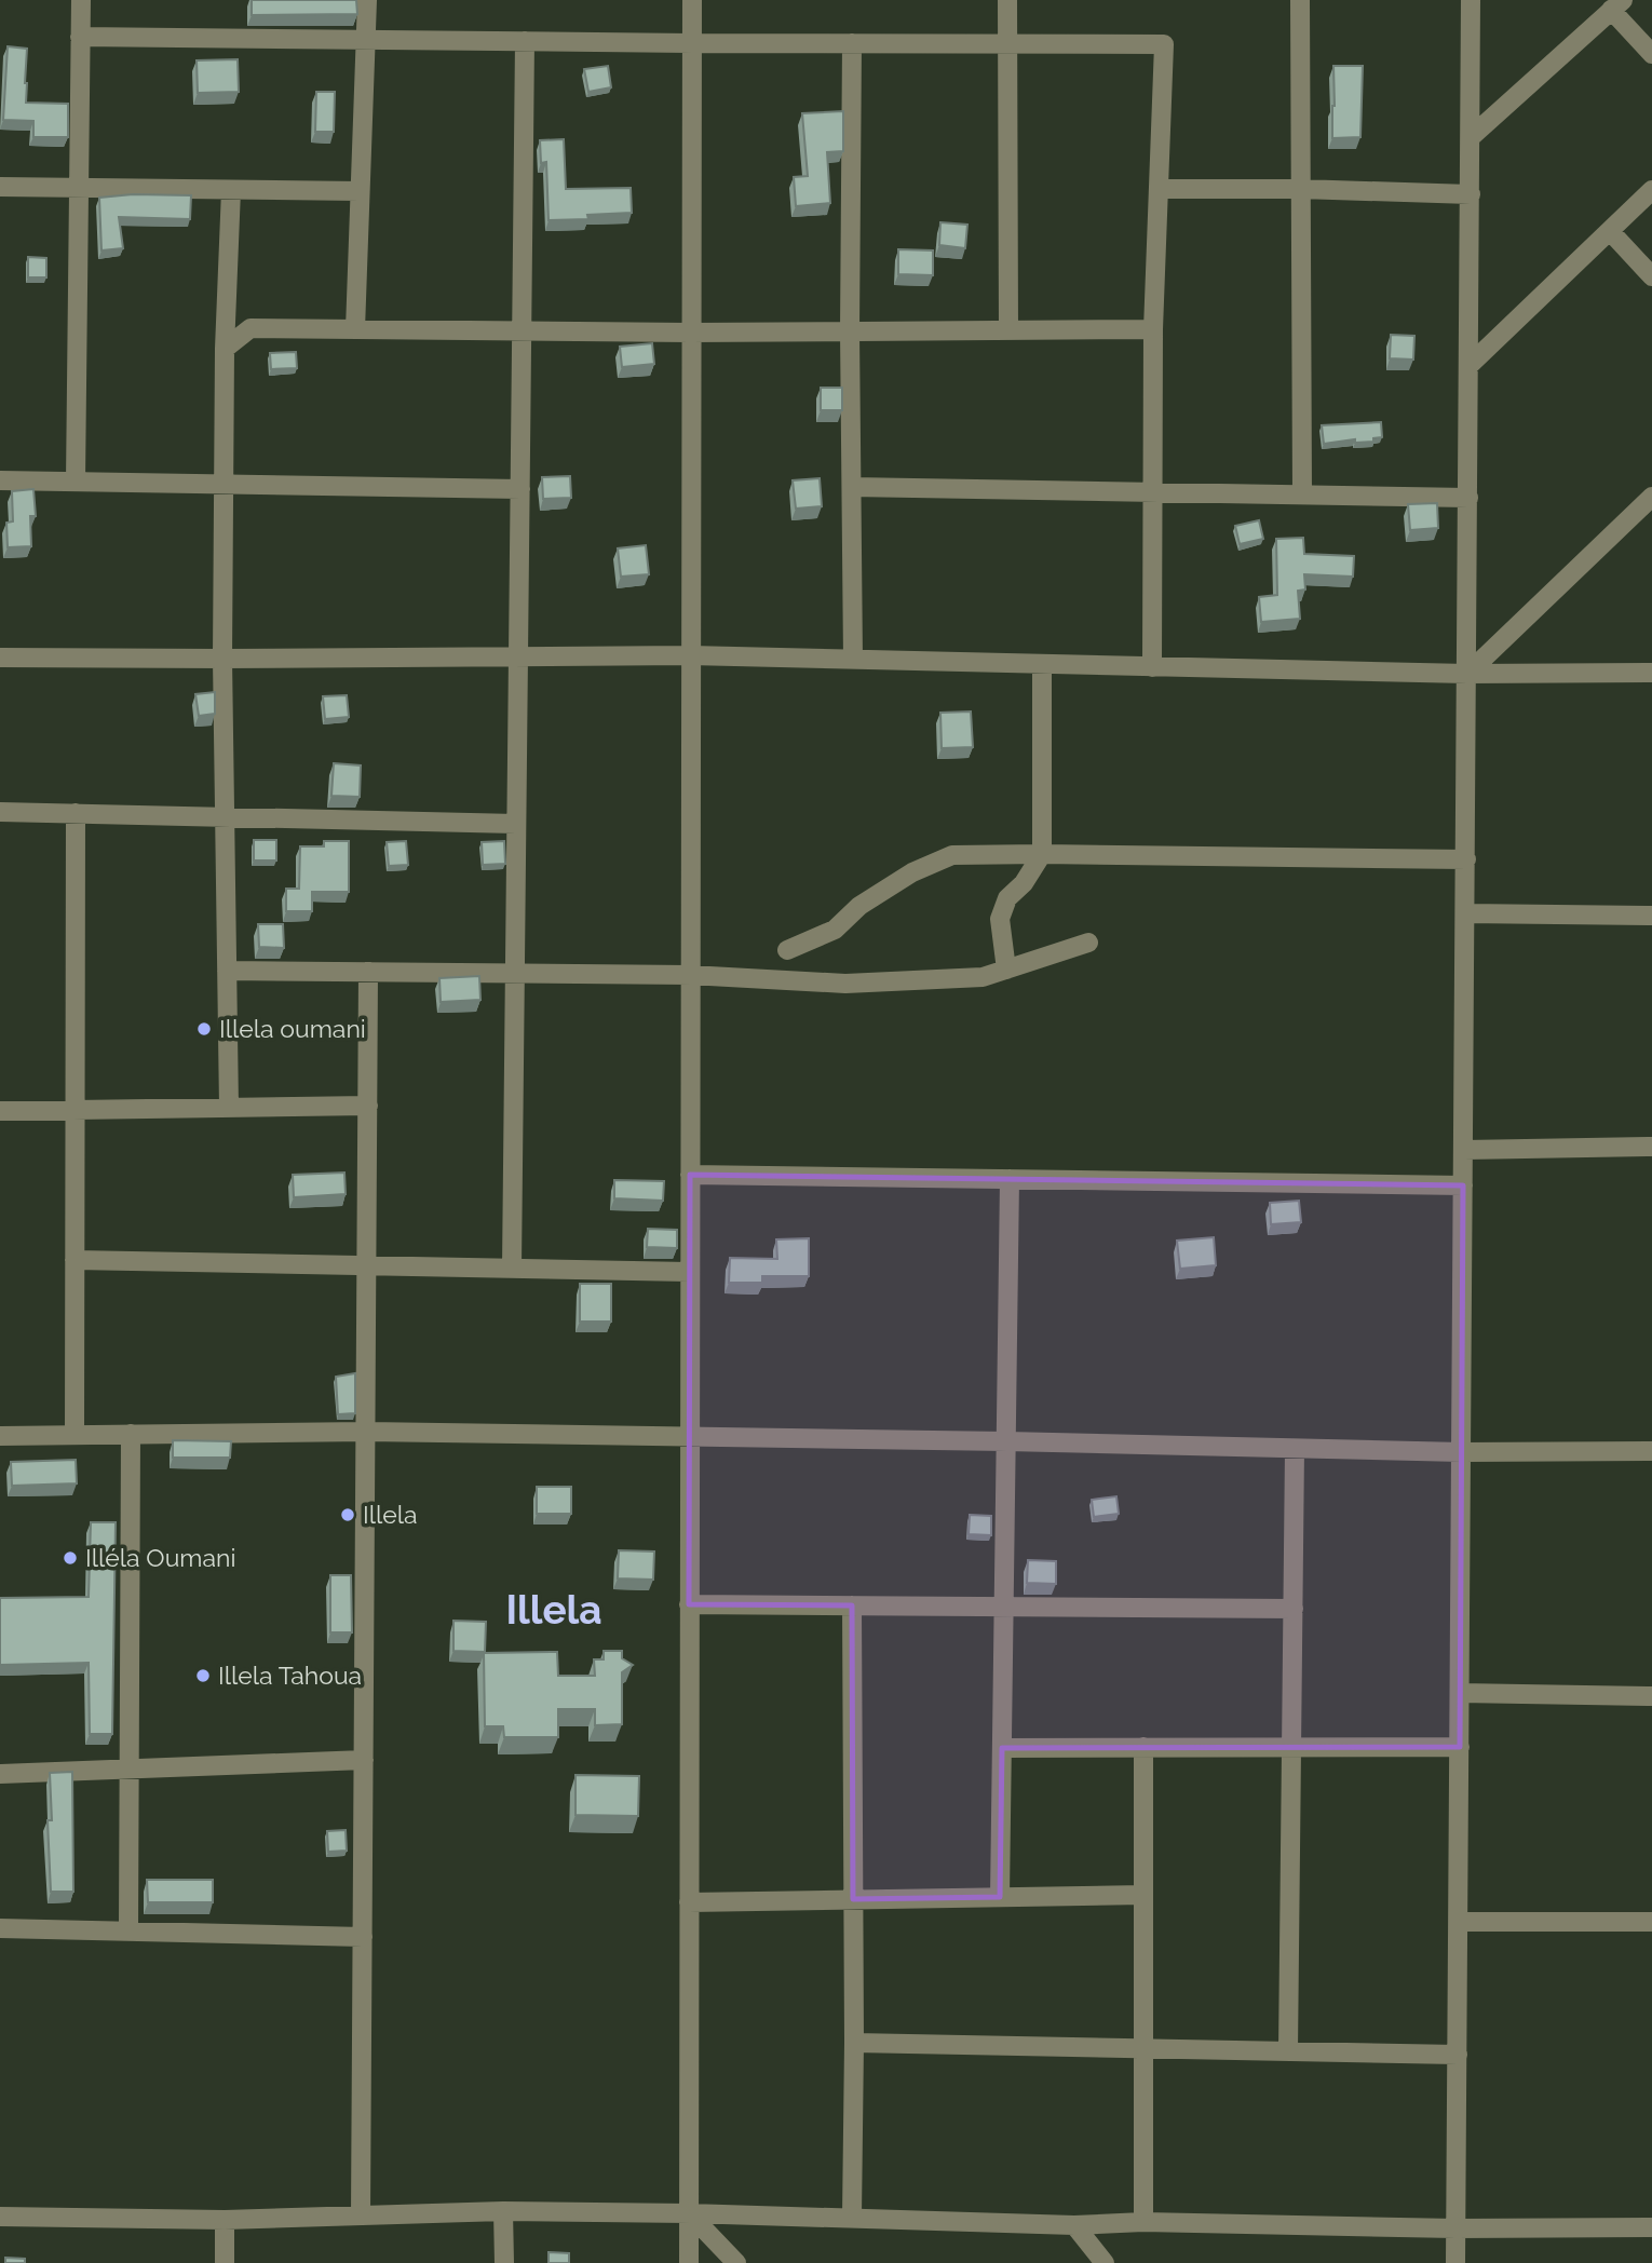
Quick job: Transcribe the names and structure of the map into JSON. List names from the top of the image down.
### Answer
{
  "districts": ["Illela"],
  "places": [
    "Illela oumani",
    "Illela",
    "Illéla Oumani",
    "Illela Tahoua"
  ]
}
